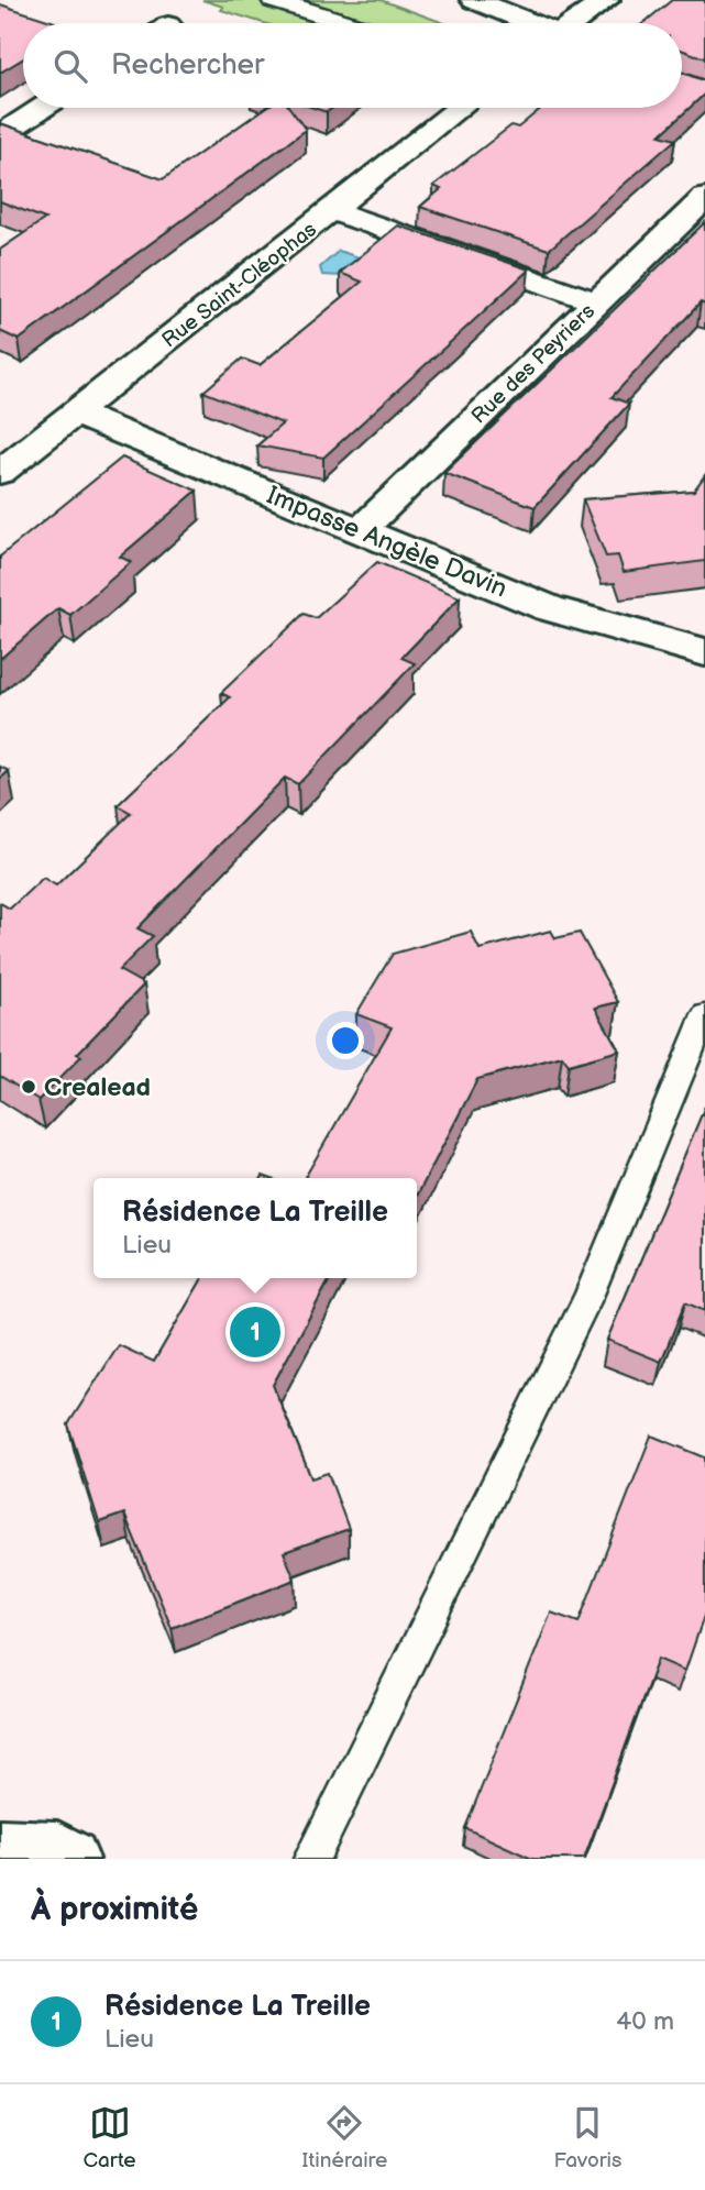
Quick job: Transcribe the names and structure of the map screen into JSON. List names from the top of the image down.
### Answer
{
  "streets": {
    "street": ["Rue Saint-Cléophas", "Rue des Peyriers", "Impasse Angèle Davin"]
  },
  "crossings": [
    ["Rue Saint-Cléophas", "Impasse Angèle Davin"],
    ["Rue des Peyriers", "Impasse Angèle Davin"]
  ],
  "places": ["Crealead"],
  "page": {
    "search": "Rechercher",
    "popup": ["Résidence La Treille", "Lieu"],
    "pins": "1",
    "heading": "À proximité",
    "list": [
      {
        "mark": "1",
        "name": "Résidence La Treille",
        "note": "Lieu",
        "value": "40 m"
      }
    ],
    "nav": ["Carte", "Itinéraire", "Favoris"]
  }
}
